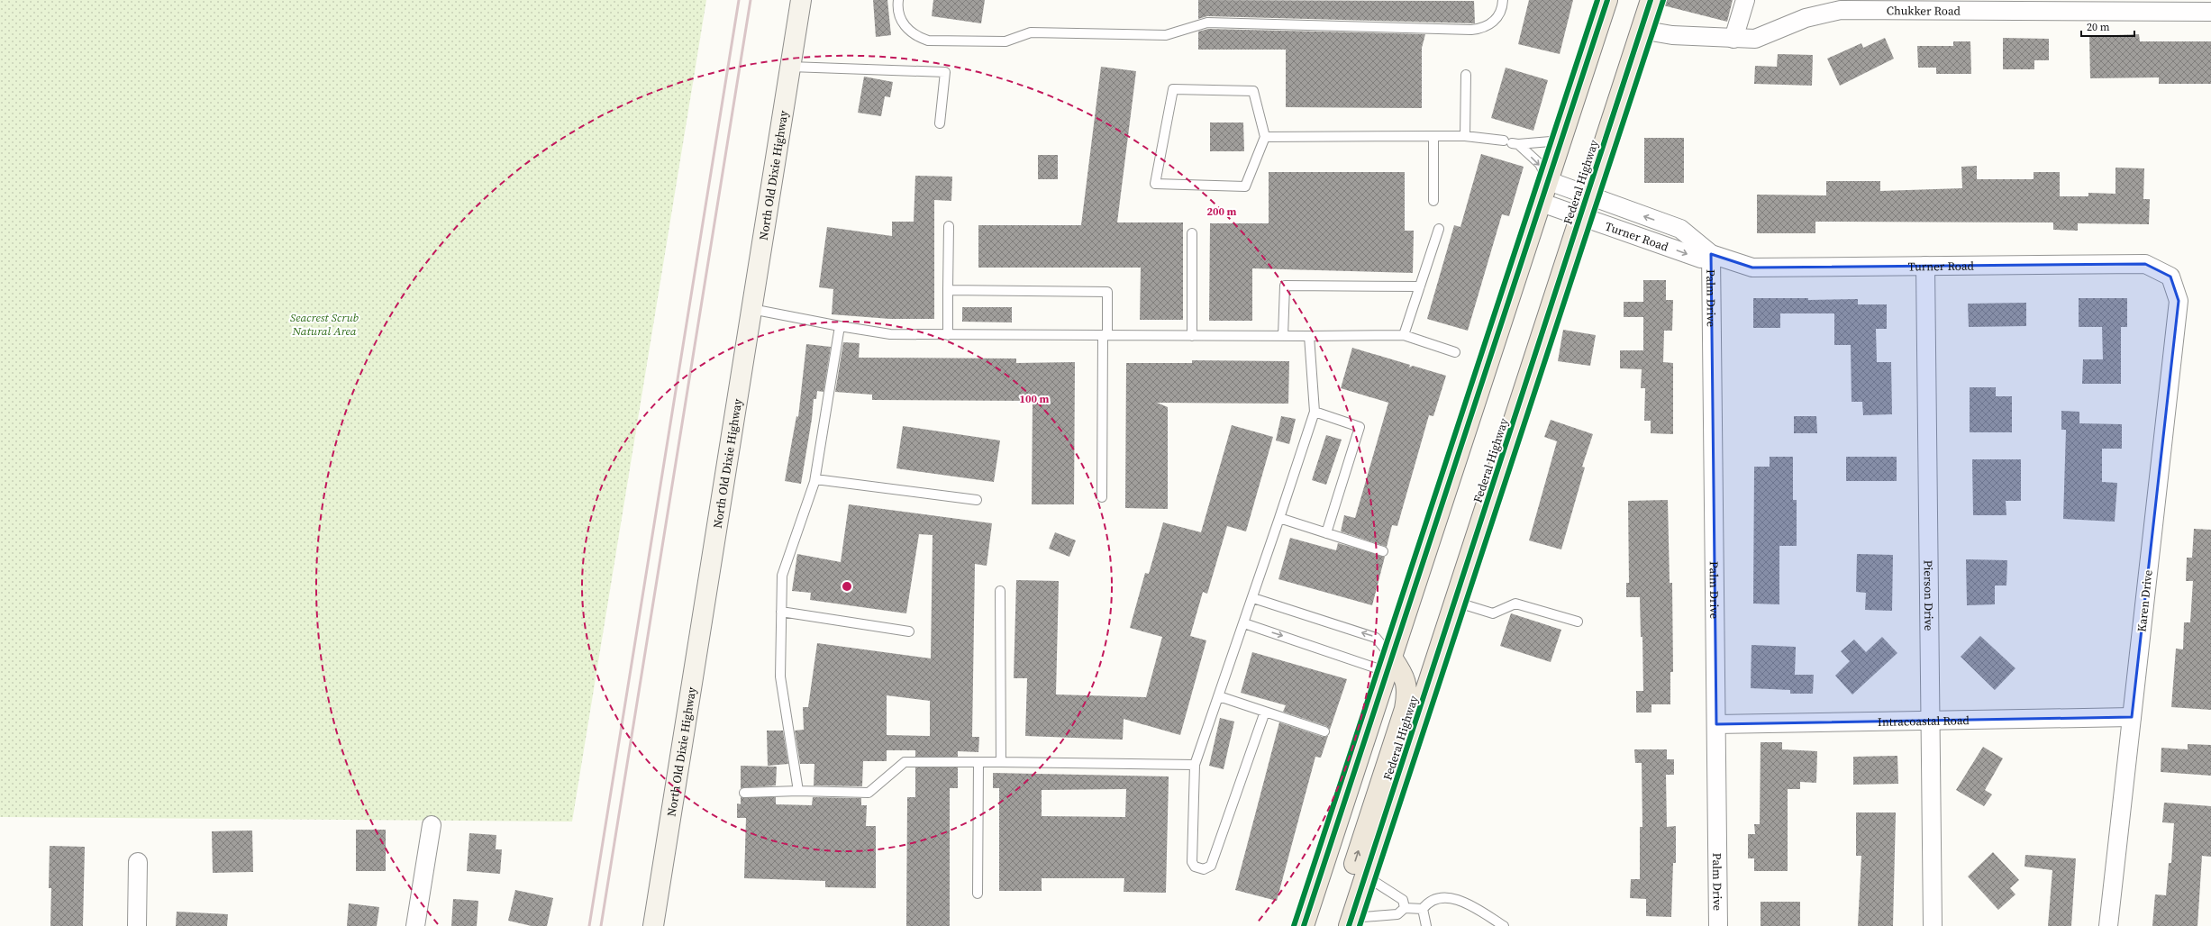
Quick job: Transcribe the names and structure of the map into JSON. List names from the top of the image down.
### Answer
{
  "streets": {
    "main road": ["Federal Highway"],
    "street": [
      "Chukker Road",
      "North Old Dixie Highway",
      "Turner Road",
      "Palm Drive",
      "Pierson Drive",
      "Karen Drive",
      "Intracoastal Road"
    ]
  },
  "crossings": [
    ["Chukker Road", "Federal Highway"],
    ["Federal Highway", "Turner Road"],
    ["Turner Road", "Palm Drive"],
    ["Turner Road", "Pierson Drive"],
    ["Turner Road", "Karen Drive"],
    ["Palm Drive", "Intracoastal Road"],
    ["Pierson Drive", "Intracoastal Road"],
    ["Karen Drive", "Intracoastal Road"]
  ],
  "parks": ["Seacrest Scrub Natural Area"],
  "scale_bar": "20 m",
  "rings": ["200 m", "100 m"]
}
